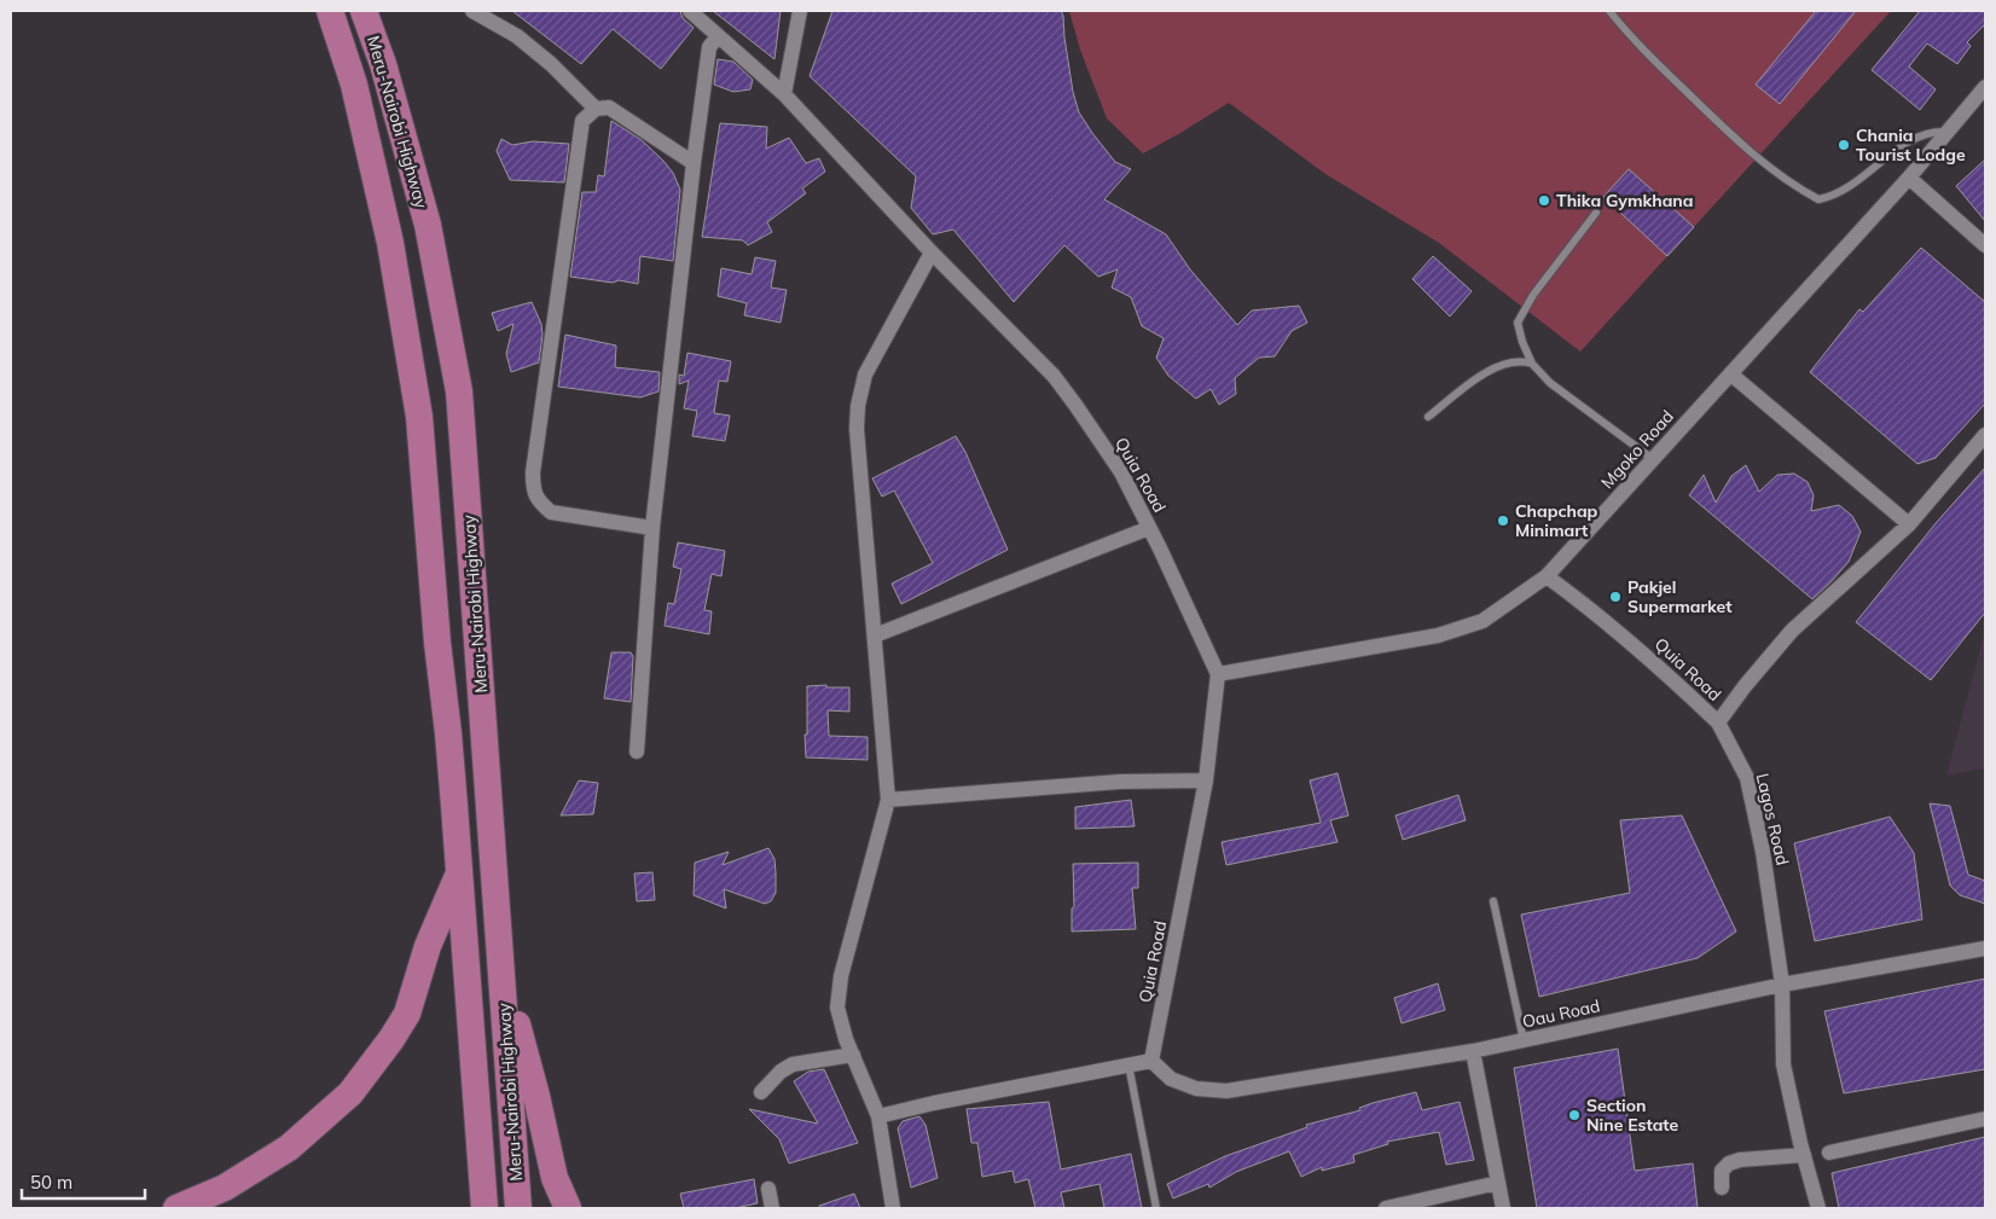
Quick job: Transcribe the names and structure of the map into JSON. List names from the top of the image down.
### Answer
{
  "streets": {
    "highway": ["Meru-Nairobi Highway"],
    "street": [
      "Mgoko Road",
      "Quia Road",
      "Lagos Road",
      "Oau Road"
    ]
  },
  "crossings": [
    ["Mgoko Road", "Quia Road"],
    ["Quia Road", "Lagos Road"],
    ["Quia Road", "Oau Road"],
    ["Lagos Road", "Oau Road"]
  ],
  "places": [
    "Chania Tourist Lodge",
    "Thika Gymkhana",
    "Chapchap Minimart",
    "Pakjel Supermarket",
    "Section Nine Estate"
  ],
  "scale_bar": "50 m"
}
